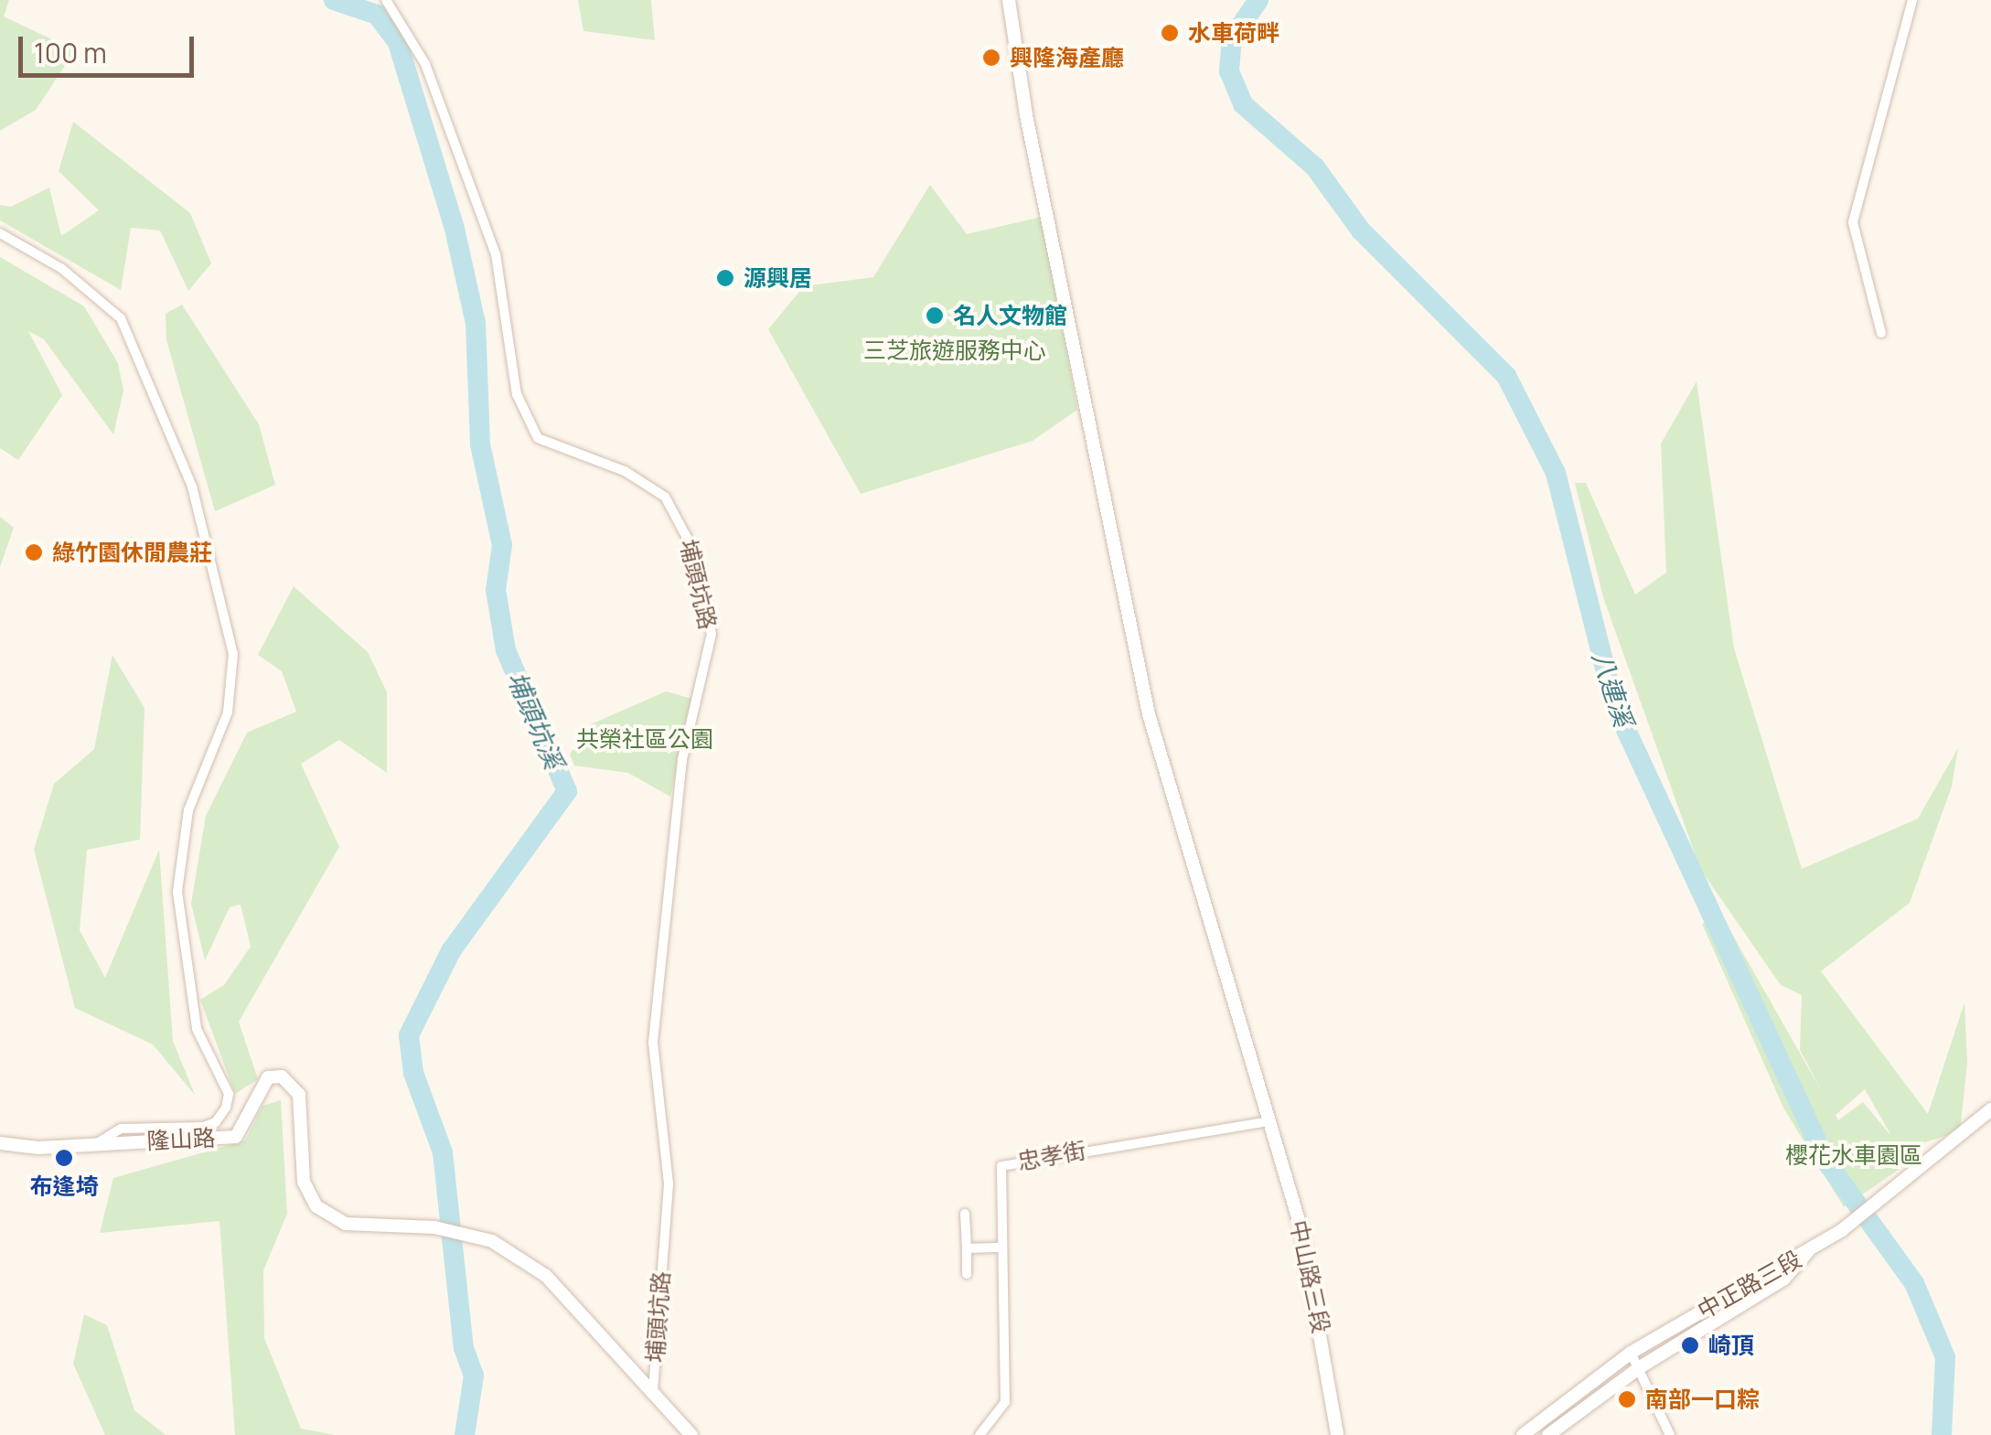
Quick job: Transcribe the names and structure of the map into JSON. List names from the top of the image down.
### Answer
{
  "streets": {
    "street": [
      "埔頭坑路",
      "隆山路",
      "忠孝街",
      "中山路三段",
      "中正路三段"
    ]
  },
  "crossings": [
    ["埔頭坑路", "隆山路"],
    ["忠孝街", "中山路三段"]
  ],
  "water": ["八連溪", "埔頭坑溪"],
  "parks": ["三芝旅遊服務中心", "共榮社區公園", "櫻花水車園區"],
  "places": [
    "水車荷畔",
    "興隆海產廳",
    "源興居",
    "名人文物館",
    "綠竹園休閒農莊",
    "布逢埼",
    "崎頂",
    "南部一口粽"
  ],
  "scale_bar": "100 m"
}
